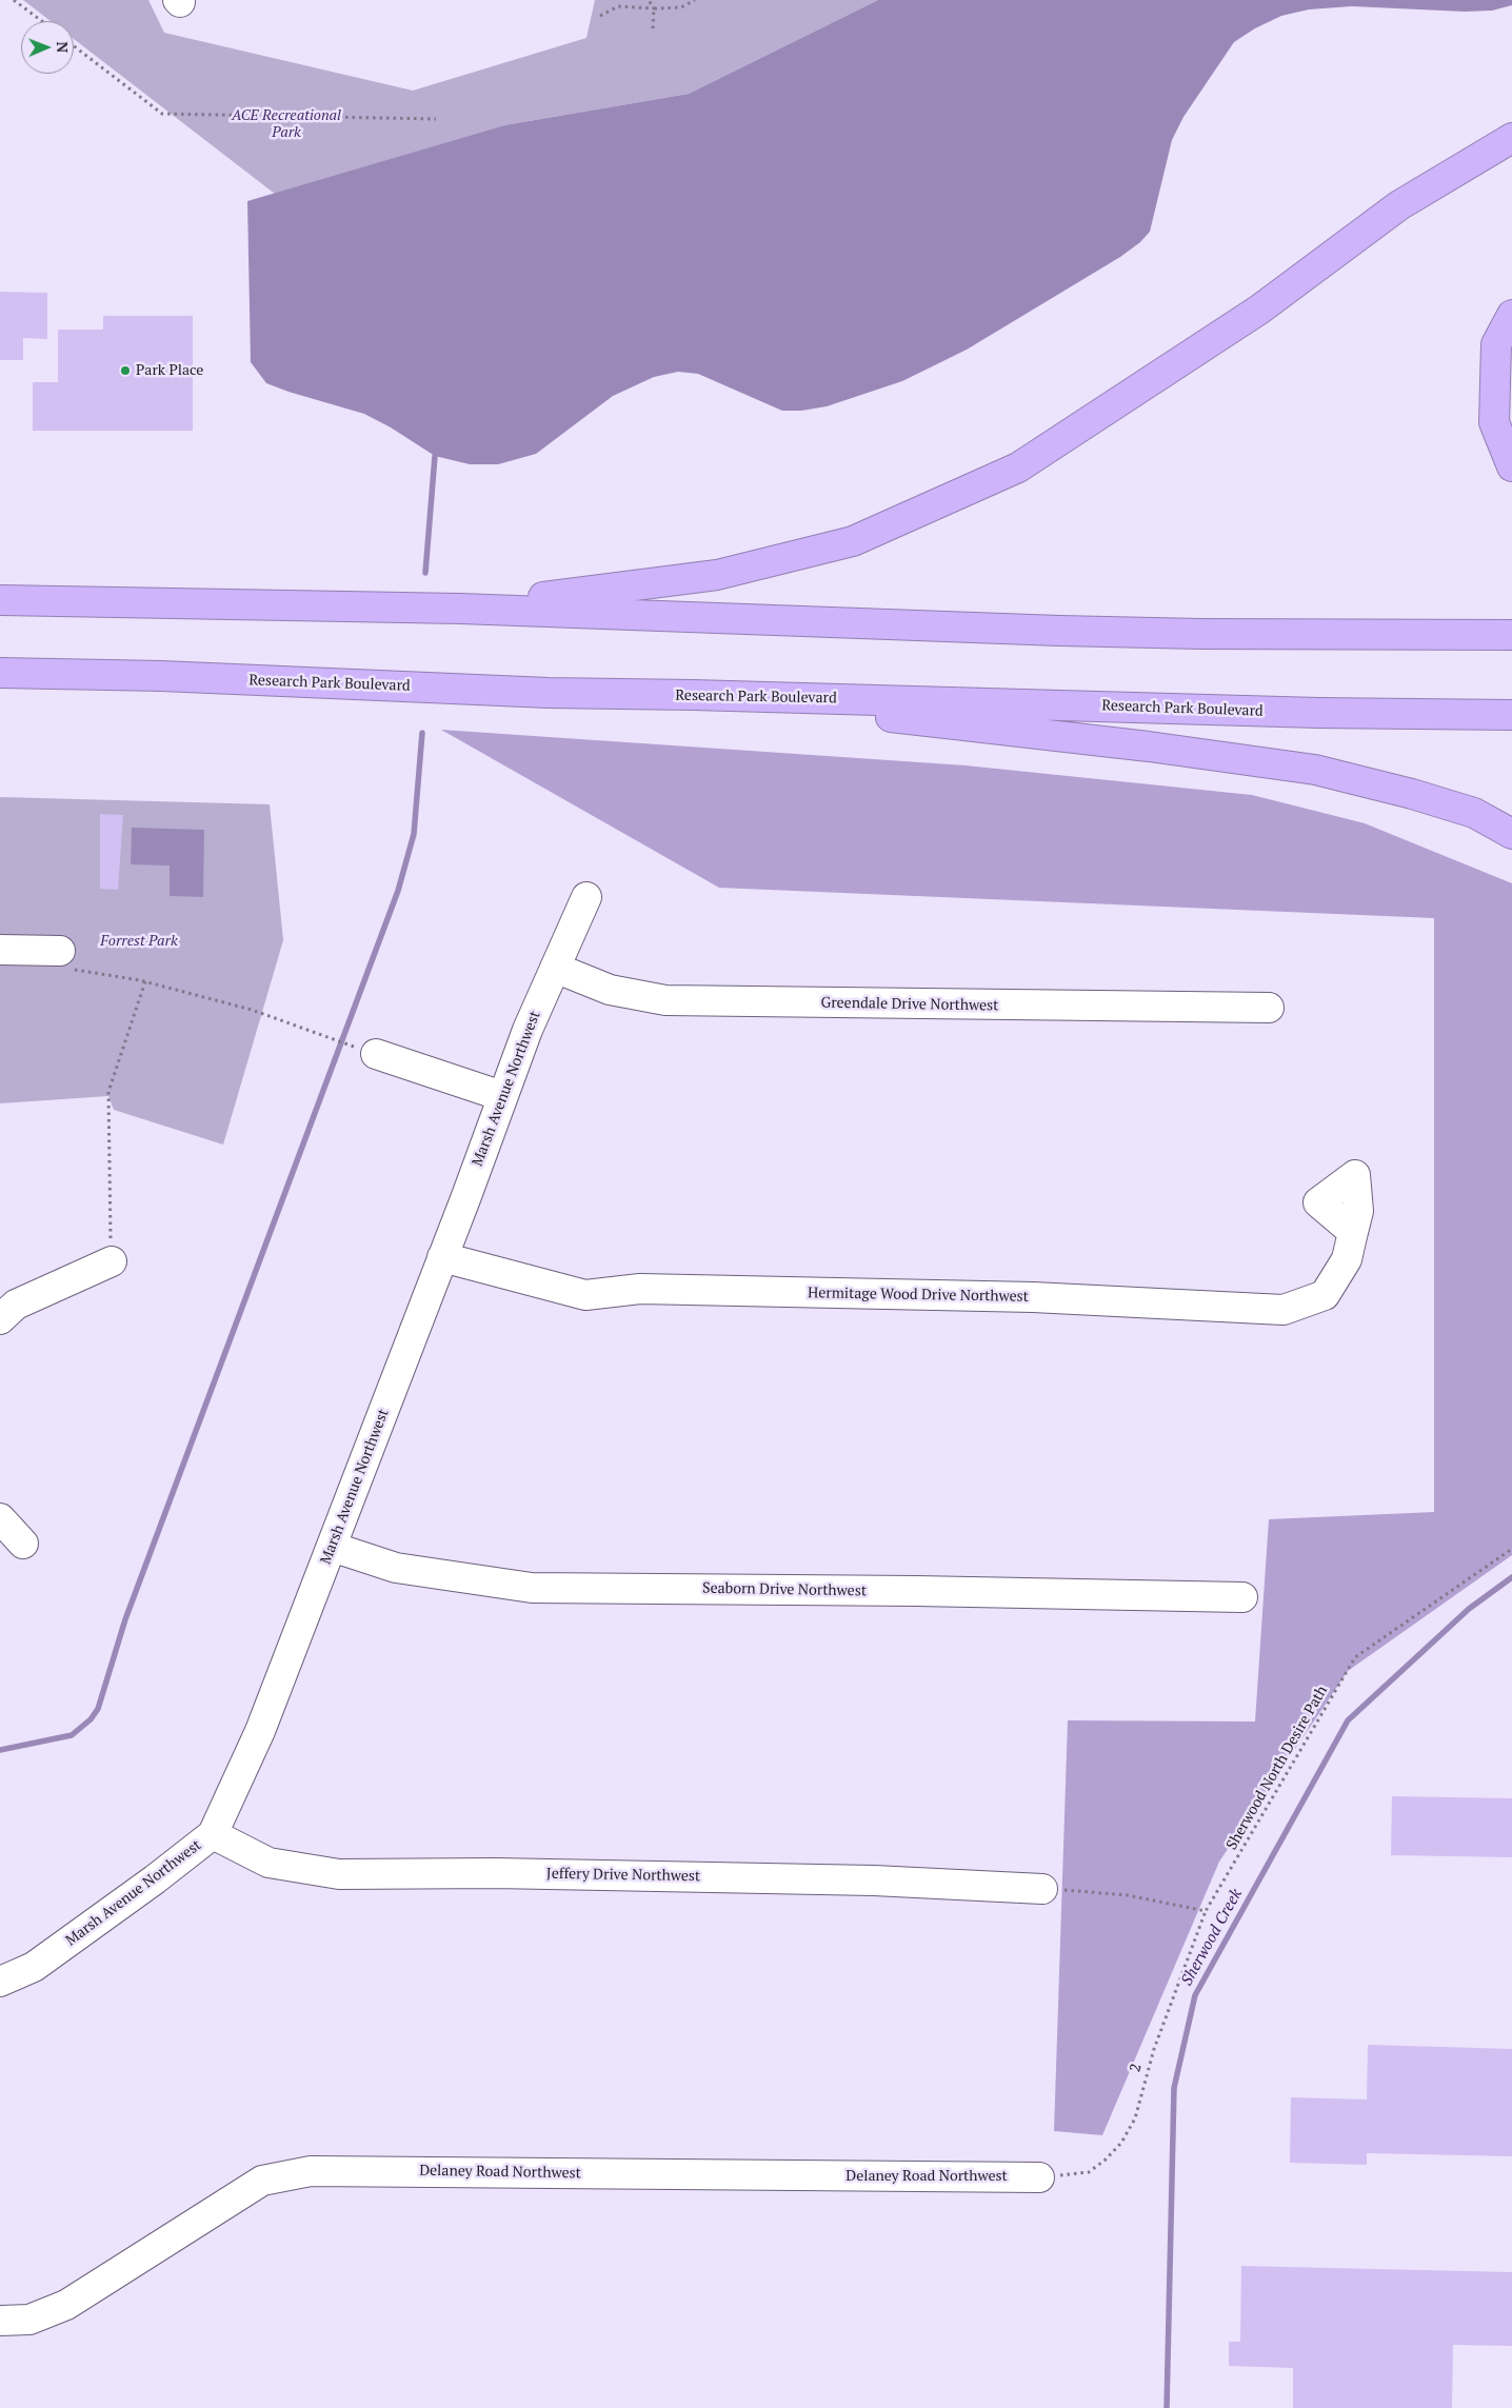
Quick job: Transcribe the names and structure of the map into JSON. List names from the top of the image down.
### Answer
{
  "streets": {
    "highway": ["Research Park Boulevard"],
    "street": [
      "Greendale Drive Northwest",
      "Marsh Avenue Northwest",
      "Hermitage Wood Drive Northwest",
      "Seaborn Drive Northwest",
      "Jeffery Drive Northwest",
      "Delaney Road Northwest"
    ],
    "path": ["Sherwood North Desire Path", "2"]
  },
  "crossings": [
    ["Greendale Drive Northwest", "Marsh Avenue Northwest"],
    ["Marsh Avenue Northwest", "Hermitage Wood Drive Northwest"],
    ["Marsh Avenue Northwest", "Seaborn Drive Northwest"],
    ["Marsh Avenue Northwest", "Jeffery Drive Northwest"],
    ["Sherwood North Desire Path", "2"],
    ["2", "Delaney Road Northwest"]
  ],
  "water": ["Sherwood Creek"],
  "parks": ["ACE Recreational Park", "Forrest Park"],
  "places": ["Park Place"],
  "north": "right"
}
